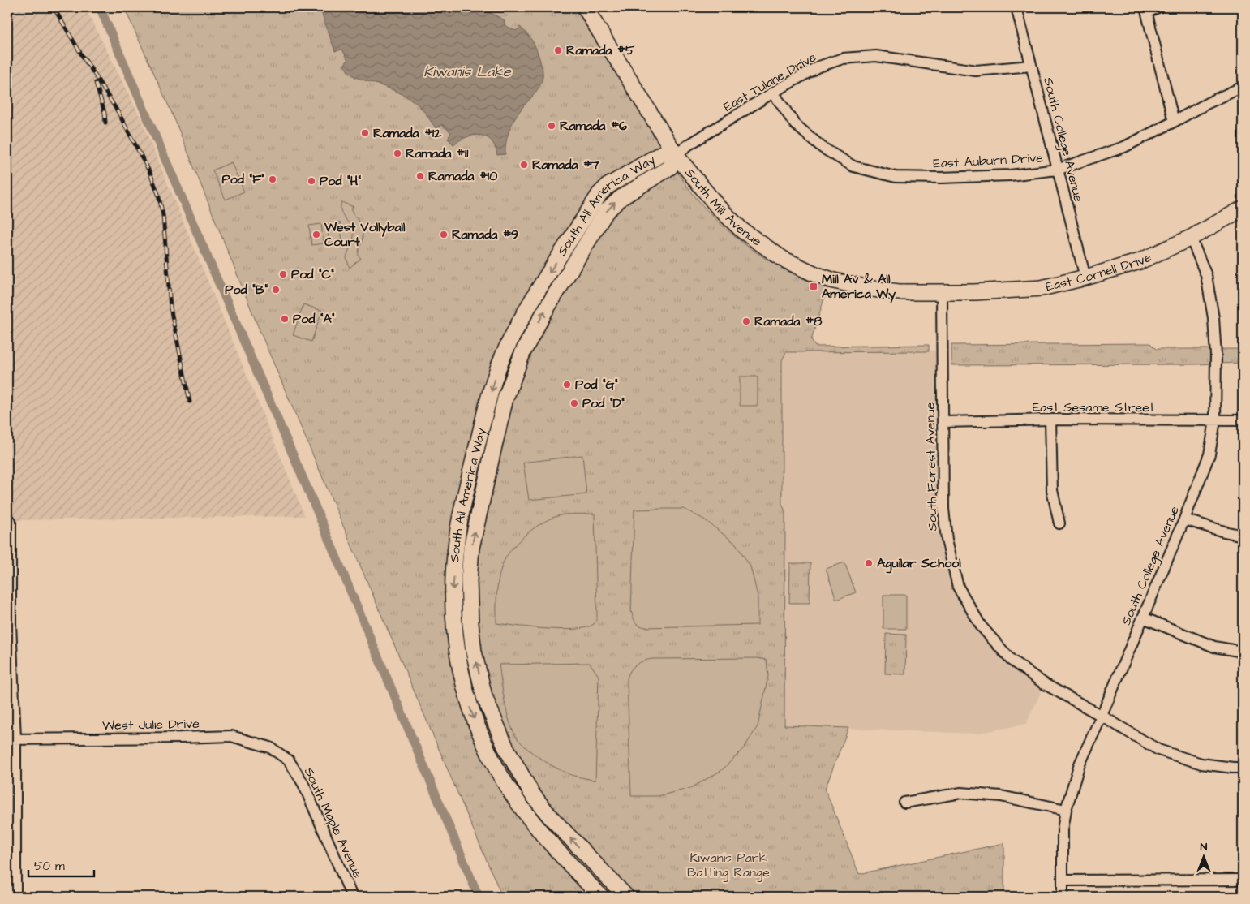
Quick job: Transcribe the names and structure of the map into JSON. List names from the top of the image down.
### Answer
{
  "streets": {
    "street": [
      "East Tulane Drive",
      "South College Avenue",
      "East Auburn Drive",
      "South Mill Avenue",
      "South All America Way",
      "East Cornell Drive",
      "East Sesame Street",
      "South Forest Avenue",
      "West Julie Drive",
      "South Maple Avenue"
    ]
  },
  "crossings": [
    ["East Tulane Drive", "South College Avenue"],
    ["East Tulane Drive", "East Auburn Drive"],
    ["East Tulane Drive", "South Mill Avenue"],
    ["East Tulane Drive", "South All America Way"],
    ["South College Avenue", "East Auburn Drive"],
    ["South College Avenue", "East Cornell Drive"],
    ["South College Avenue", "East Sesame Street"],
    ["South College Avenue", "South Forest Avenue"],
    ["South Mill Avenue", "South All America Way"],
    ["South Mill Avenue", "East Cornell Drive"],
    ["South Mill Avenue", "South Forest Avenue"],
    ["East Cornell Drive", "South Forest Avenue"],
    ["East Sesame Street", "South Forest Avenue"],
    ["West Julie Drive", "South Maple Avenue"]
  ],
  "water": ["Kiwanis Lake"],
  "parks": ["Kiwanis Park Batting Range"],
  "places": {
    "other": [
      "Ramada #5",
      "Ramada #6",
      "Ramada #12",
      "Ramada #11",
      "Ramada #7",
      "Ramada #10",
      "Pod \"F\"",
      "Pod \"H\"",
      "West Vollyball Court",
      "Ramada #9",
      "Pod \"C\"",
      "Pod \"B\"",
      "Pod \"A\"",
      "Ramada #8",
      "Pod \"G\"",
      "Pod \"D\"",
      "Aguilar School"
    ],
    "transit": ["Mill Av & All America Wy"]
  },
  "scale_bar": "50 m",
  "north": "top"
}
